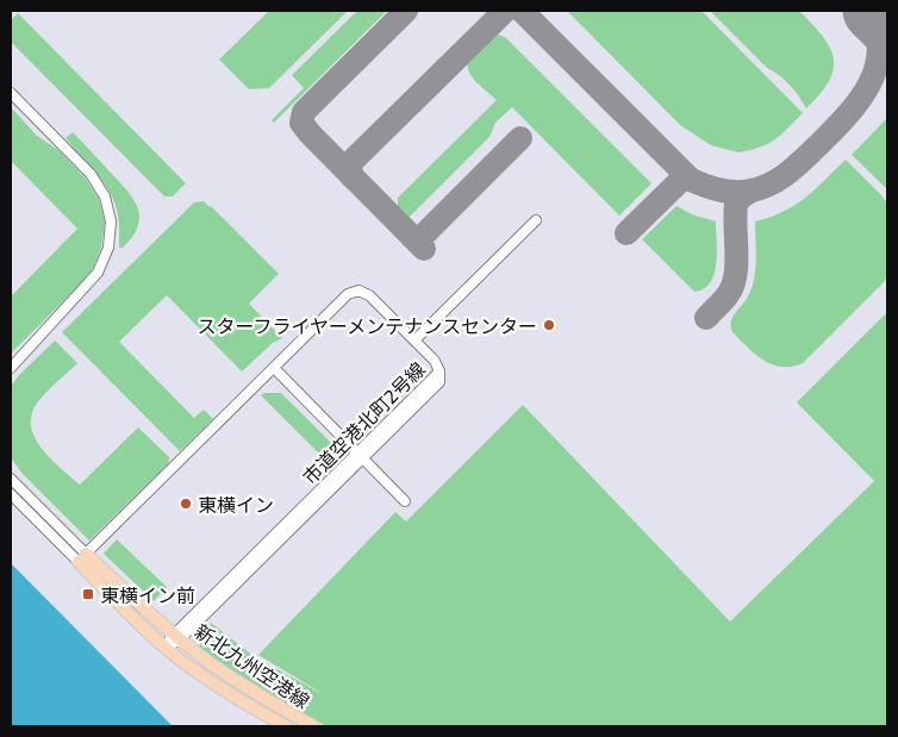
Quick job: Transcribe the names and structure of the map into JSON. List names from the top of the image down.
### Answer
{
  "streets": {
    "main road": ["新北九州空港線"],
    "street": ["市道空港北町2号線"]
  },
  "crossings": [
    ["市道空港北町2号線", "新北九州空港線"]
  ],
  "places": {
    "other": ["スターフライヤーメンテナンスセンター", "東横イン"],
    "transit": ["東横イン前"]
  }
}
